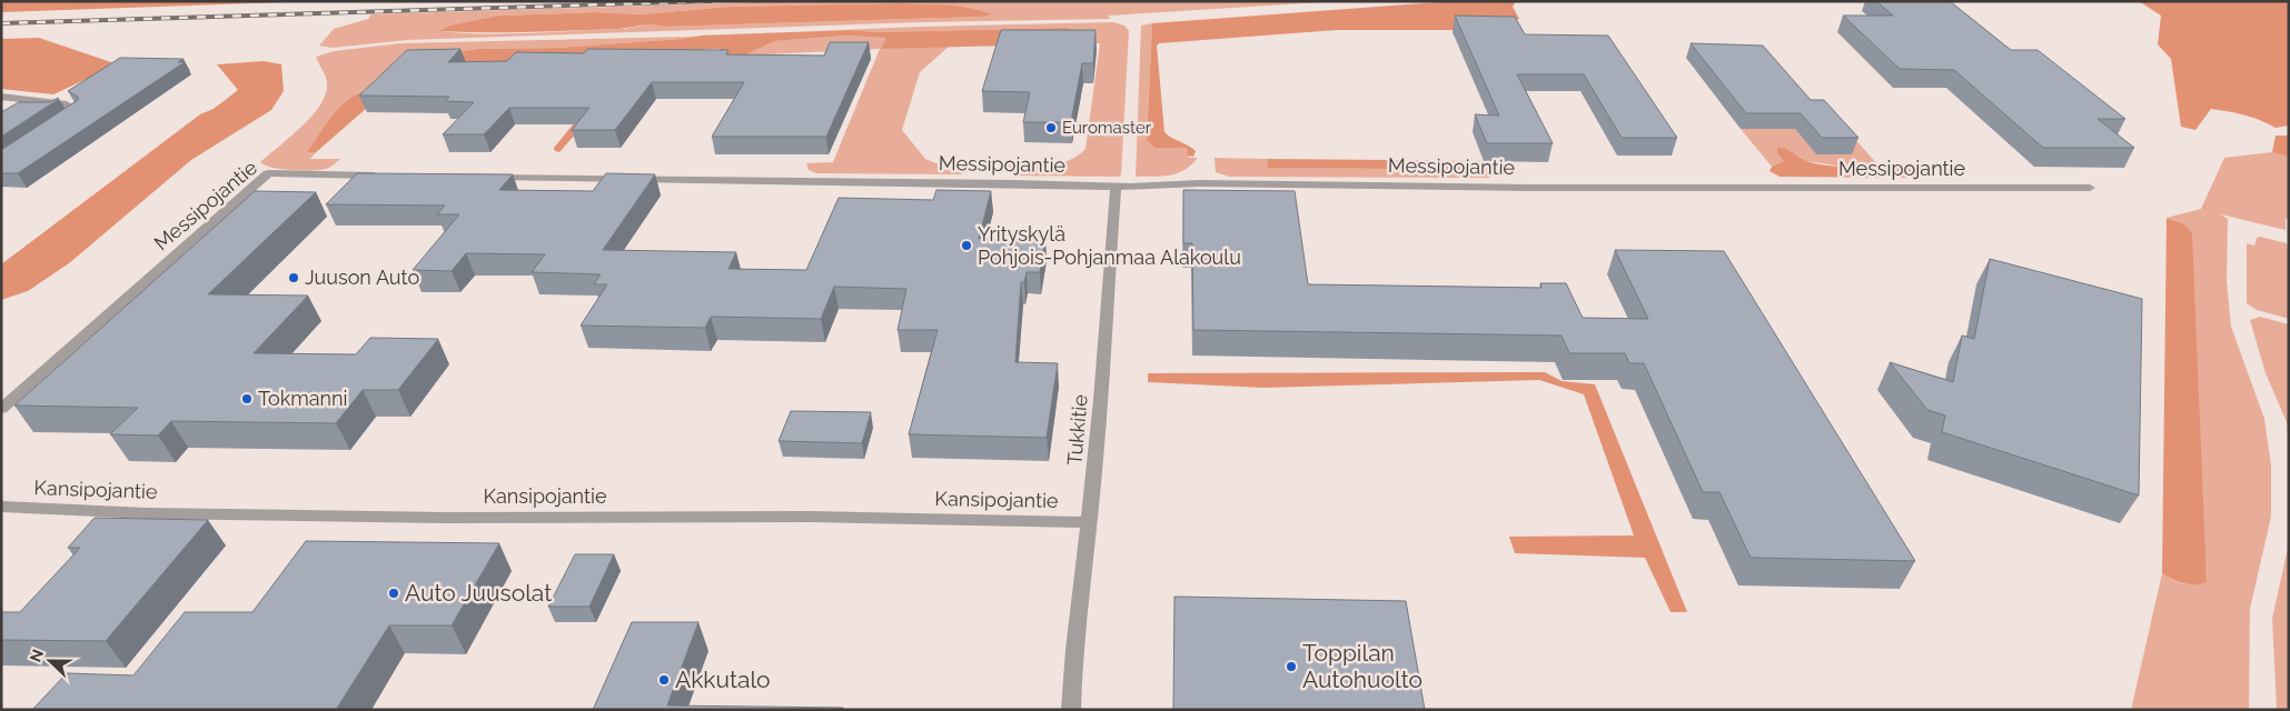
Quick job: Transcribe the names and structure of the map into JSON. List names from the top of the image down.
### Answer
{
  "streets": {
    "street": ["Messipojantie", "Tukkitie", "Kansipojantie"]
  },
  "crossings": [
    ["Messipojantie", "Tukkitie"],
    ["Tukkitie", "Kansipojantie"]
  ],
  "places": [
    "Euromaster",
    "Yrityskylä Pohjois-Pohjanmaa Alakoulu",
    "Juuson Auto",
    "Tokmanni",
    "Auto Juusolat",
    "Toppilan Autohuolto",
    "Akkutalo"
  ],
  "north": "left"
}
